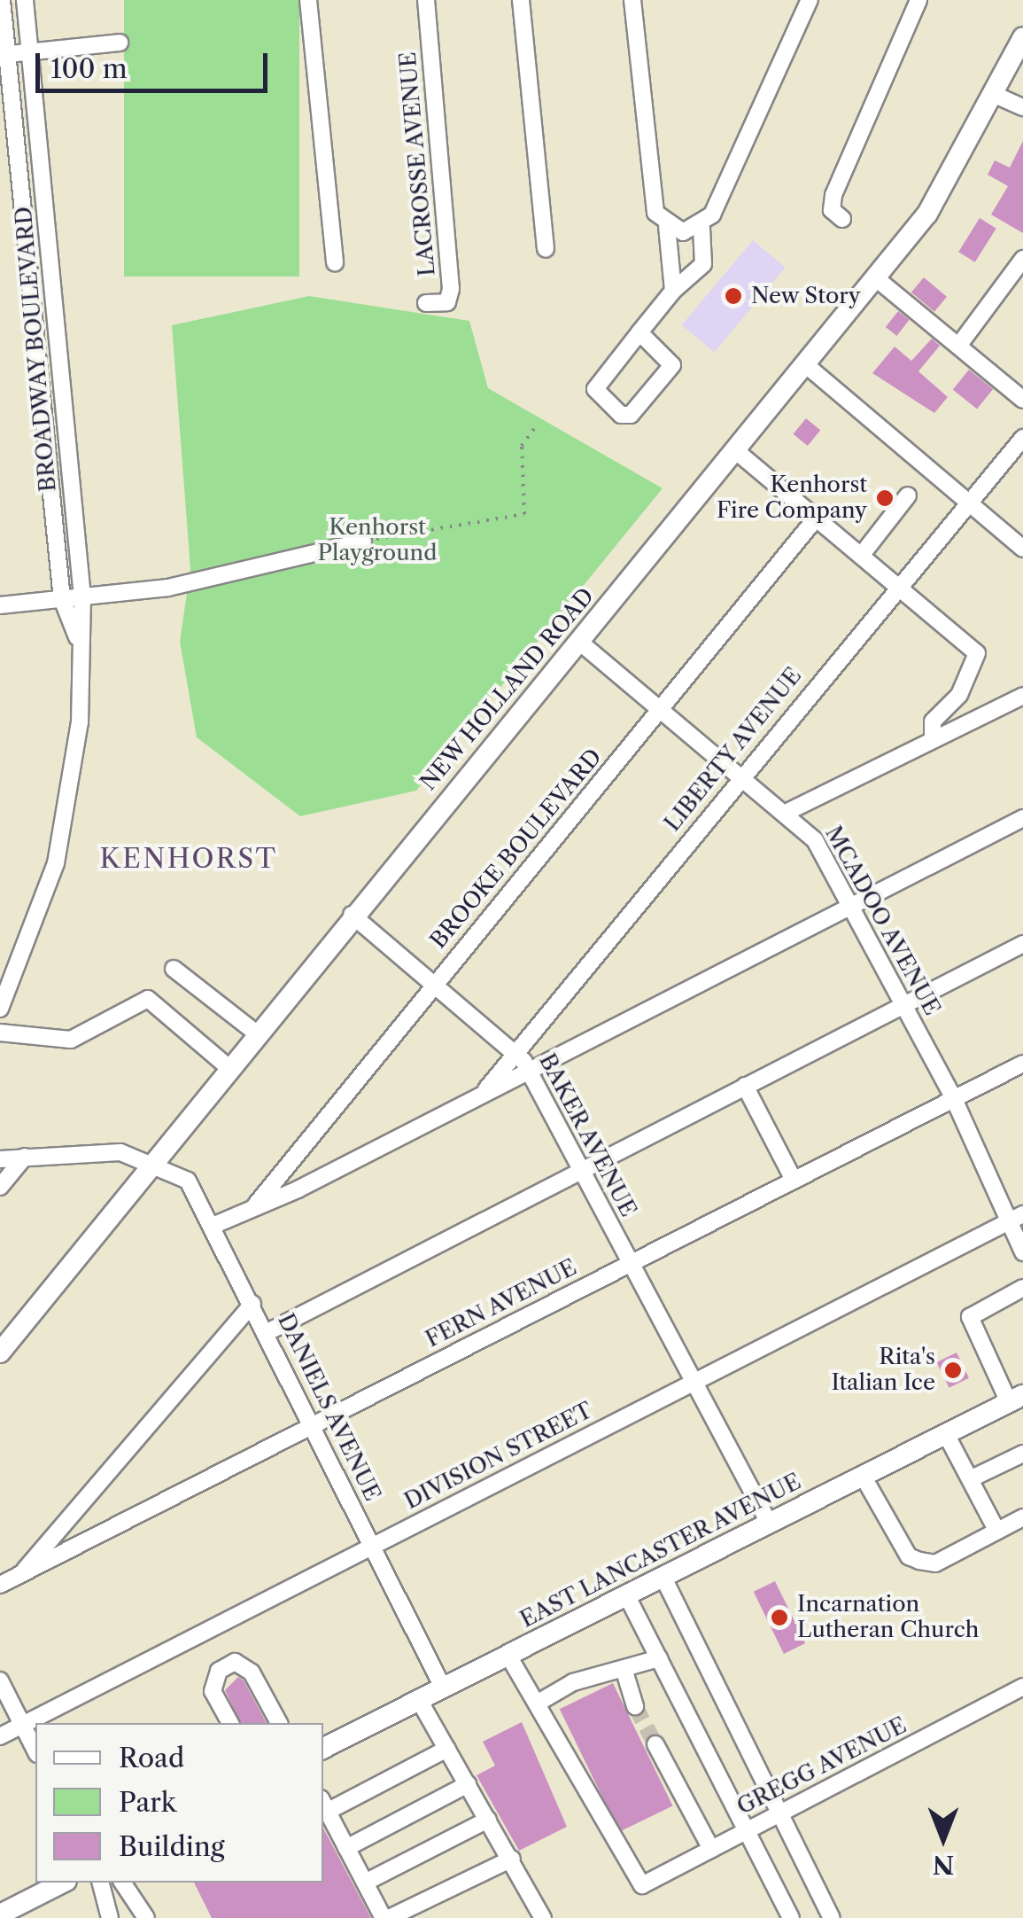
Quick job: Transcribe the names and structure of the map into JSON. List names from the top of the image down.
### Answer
{
  "streets": {
    "main road": ["NEW HOLLAND ROAD", "EAST LANCASTER AVENUE"],
    "street": [
      "LACROSSE AVENUE",
      "BROADWAY BOULEVARD",
      "LIBERTY AVENUE",
      "BROOKE BOULEVARD",
      "MCADOO AVENUE",
      "BAKER AVENUE",
      "FERN AVENUE",
      "DANIELS AVENUE",
      "DIVISION STREET",
      "GREGG AVENUE"
    ]
  },
  "crossings": [
    ["NEW HOLLAND ROAD", "MCADOO AVENUE"],
    ["NEW HOLLAND ROAD", "BAKER AVENUE"],
    ["NEW HOLLAND ROAD", "DANIELS AVENUE"],
    ["LIBERTY AVENUE", "BROOKE BOULEVARD"],
    ["LIBERTY AVENUE", "MCADOO AVENUE"],
    ["LIBERTY AVENUE", "BAKER AVENUE"],
    ["BROOKE BOULEVARD", "MCADOO AVENUE"],
    ["BROOKE BOULEVARD", "BAKER AVENUE"],
    ["BROOKE BOULEVARD", "DANIELS AVENUE"],
    ["MCADOO AVENUE", "FERN AVENUE"],
    ["BAKER AVENUE", "FERN AVENUE"],
    ["BAKER AVENUE", "DIVISION STREET"],
    ["BAKER AVENUE", "EAST LANCASTER AVENUE"],
    ["FERN AVENUE", "DANIELS AVENUE"],
    ["DANIELS AVENUE", "DIVISION STREET"],
    ["DANIELS AVENUE", "EAST LANCASTER AVENUE"]
  ],
  "districts": ["KENHORST"],
  "parks": ["Kenhorst Playground"],
  "places": [
    "New Story",
    "Kenhorst Fire Company",
    "Rita's Italian Ice",
    "Incarnation Lutheran Church"
  ],
  "legend": ["Road", "Park", "Building"],
  "scale_bar": "100 m",
  "north": "bottom"
}
